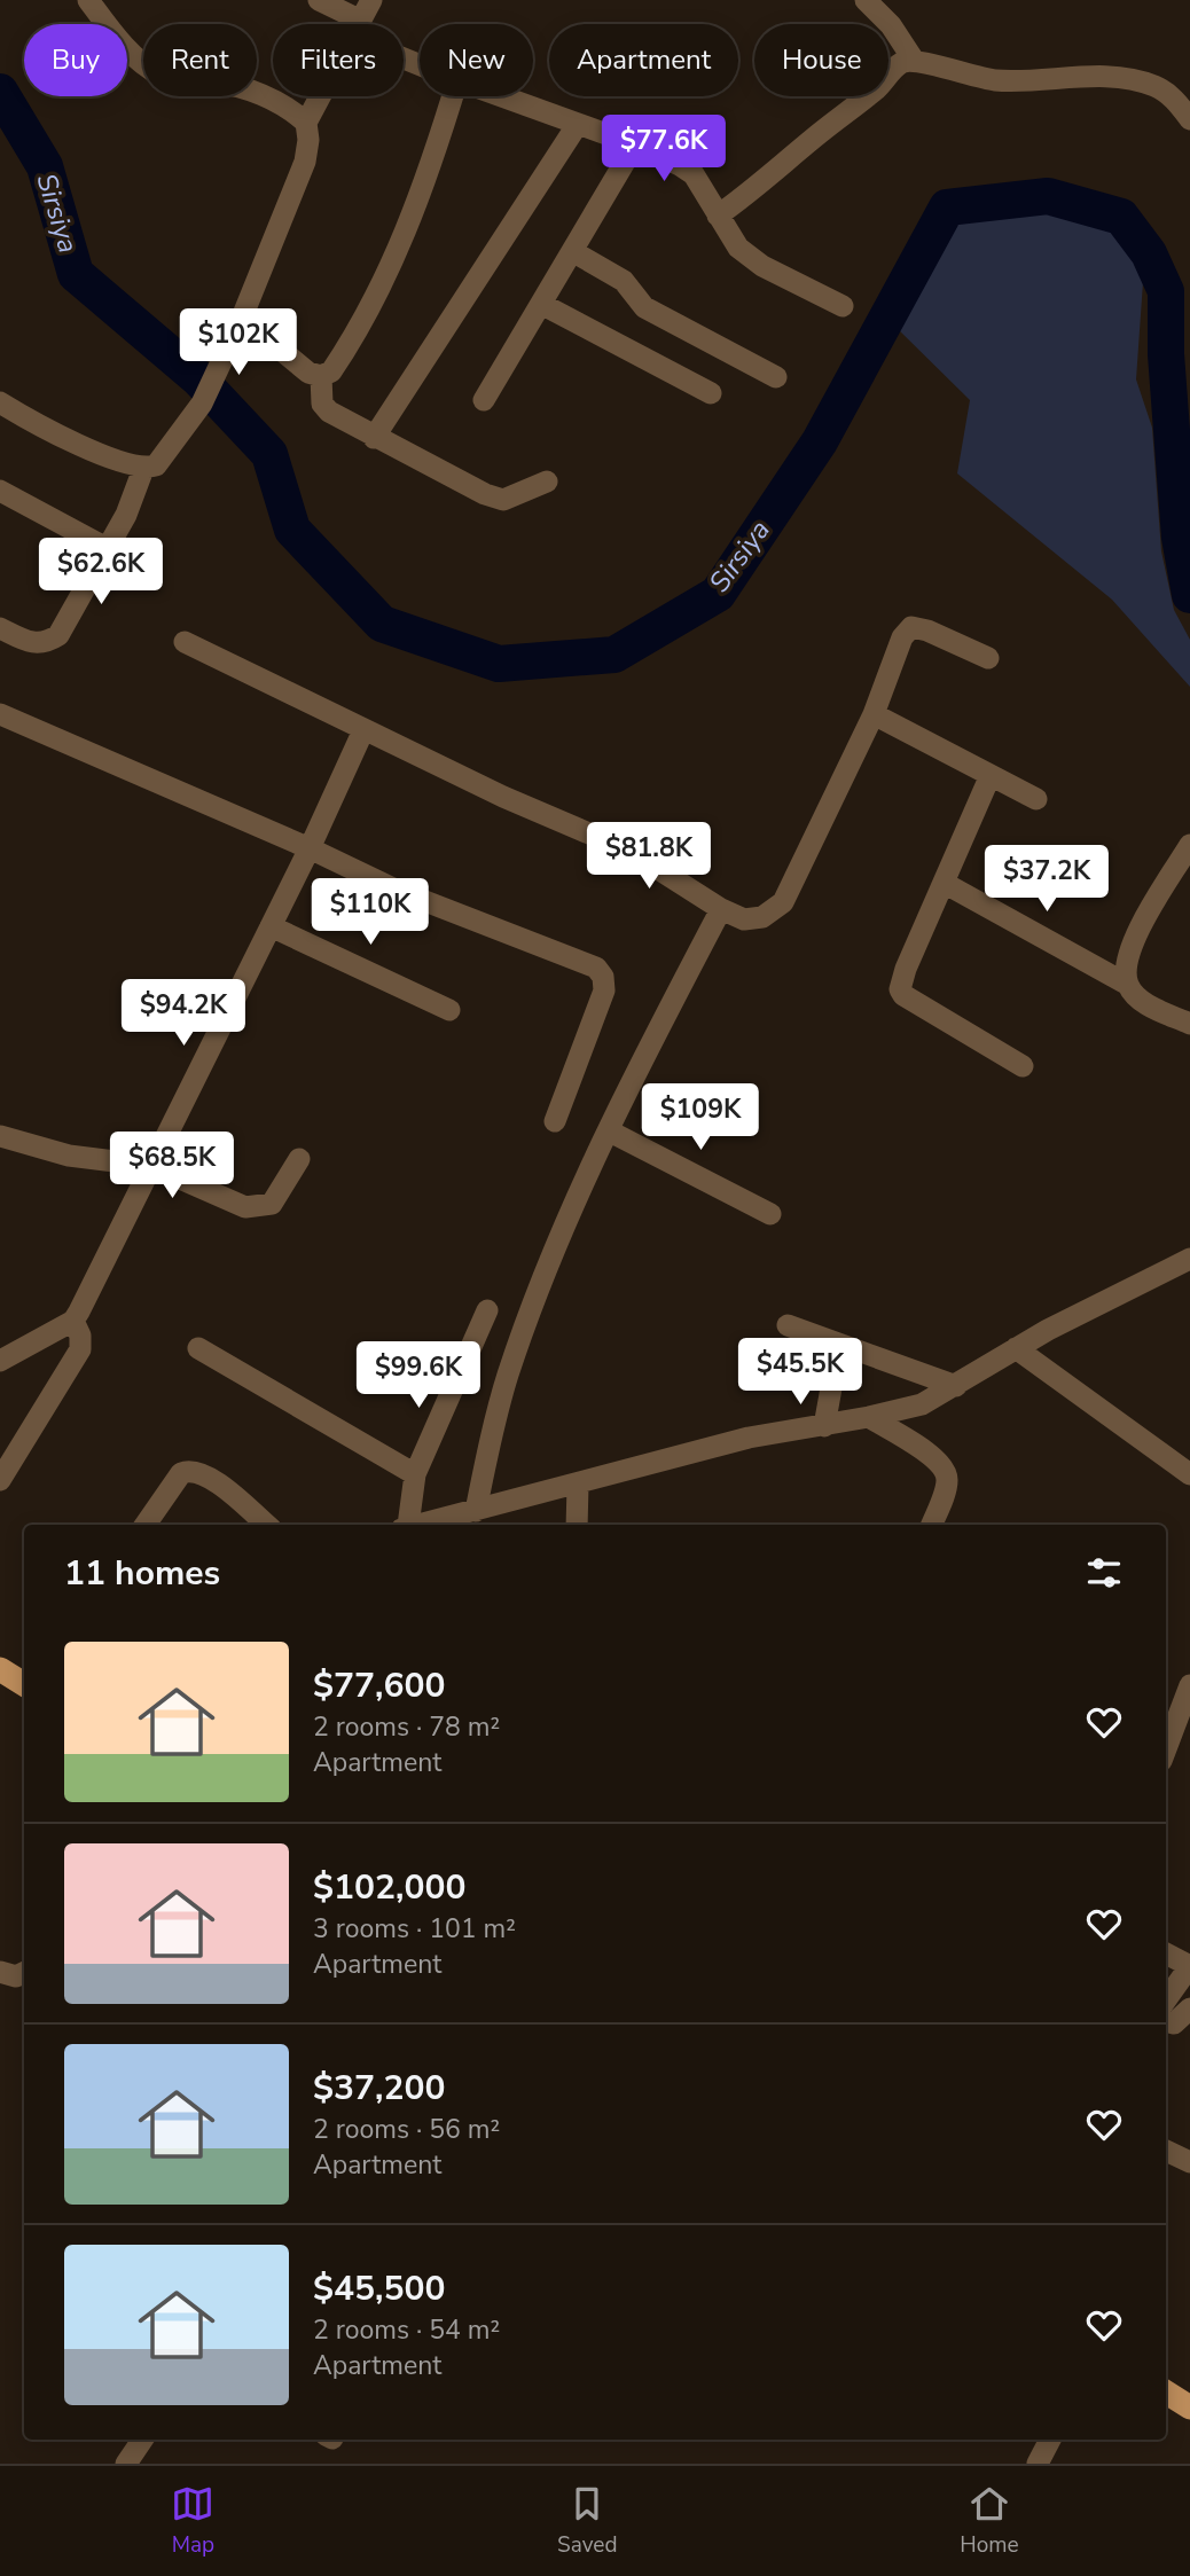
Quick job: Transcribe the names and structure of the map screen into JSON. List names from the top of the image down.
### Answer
{
  "water": ["Sirsiya"],
  "page": {
    "chip": [
      "Buy",
      "Rent",
      "Filters",
      "New",
      "Apartment",
      "House"
    ],
    "price": [
      "$77.6K",
      "$102K",
      "$62.6K",
      "$81.8K",
      "$37.2K",
      "$110K",
      "$94.2K",
      "$109K",
      "$68.5K",
      "$45.5K",
      "$99.6K"
    ],
    "heading": "11 homes",
    "list": [
      {
        "name": "$77,600",
        "note": "2 rooms · 78 m² · Apartment"
      },
      {
        "name": "$102,000",
        "note": "3 rooms · 101 m² · Apartment"
      },
      {
        "name": "$37,200",
        "note": "2 rooms · 56 m² · Apartment"
      },
      {
        "name": "$45,500",
        "note": "2 rooms · 54 m² · Apartment"
      }
    ],
    "tabs": ["Map", "Saved", "Home"]
  }
}
